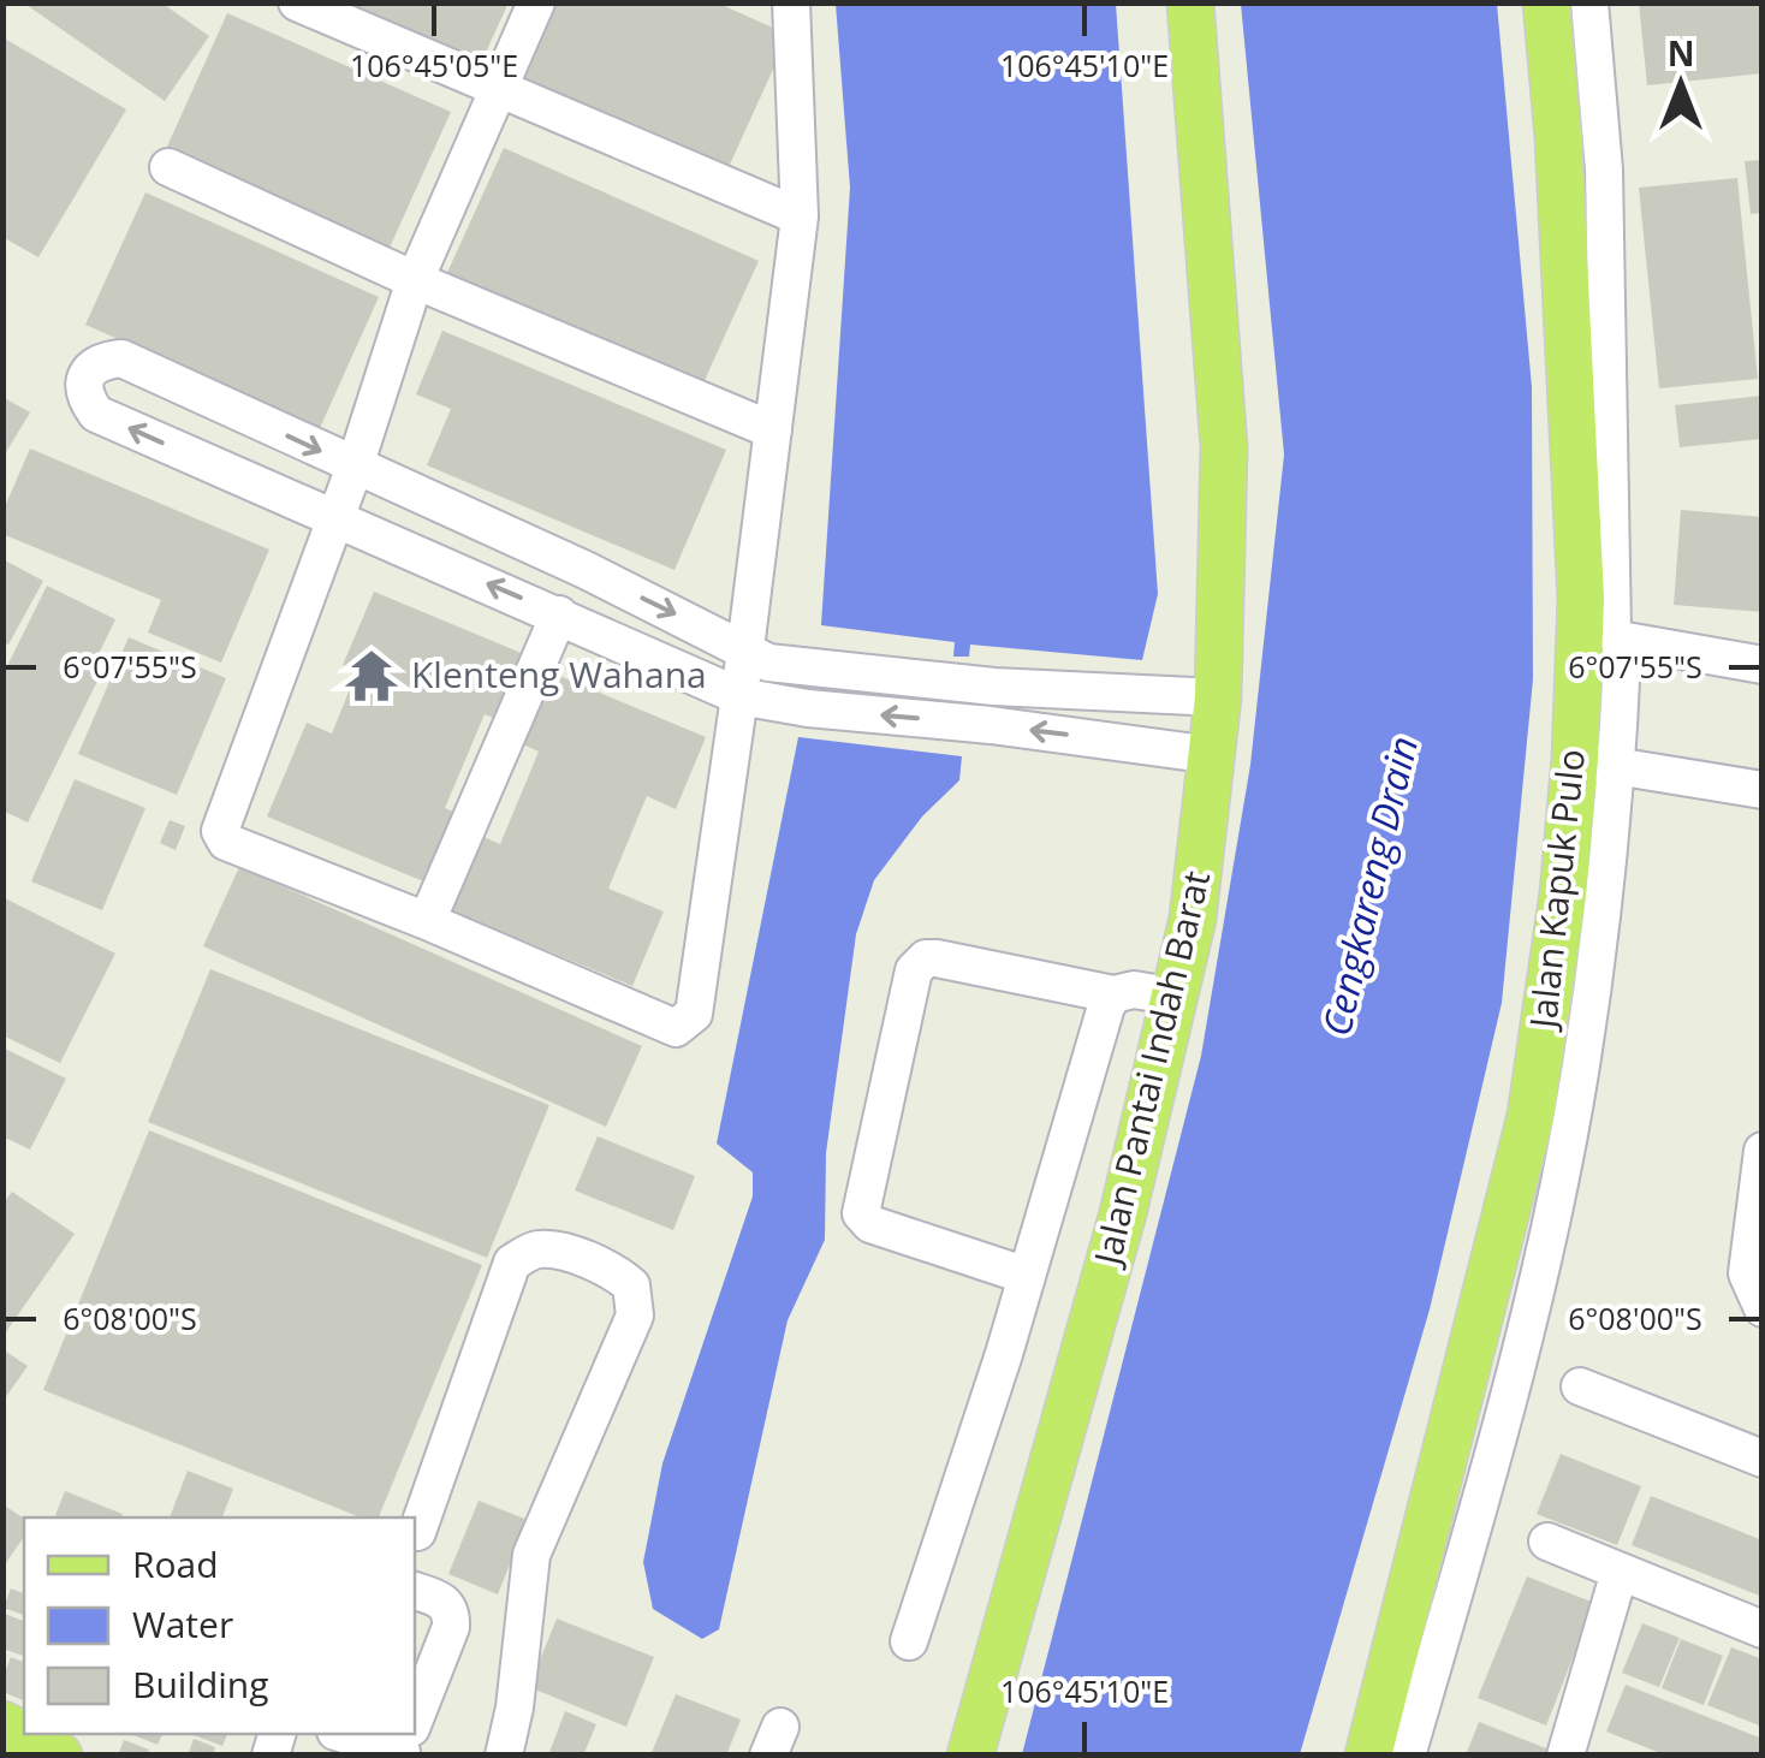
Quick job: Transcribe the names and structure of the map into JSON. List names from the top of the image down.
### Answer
{
  "streets": {
    "main road": ["Jalan Kapuk Pulo", "Jalan Pantai Indah Barat"]
  },
  "water": ["Cengkareng Drain"],
  "places": {
    "temple": ["Klenteng Wahana"]
  },
  "legend": ["Road", "Water", "Building"],
  "north": "top",
  "coordinates": [
    "106°45'05\"E",
    "106°45'10\"E",
    "6°07'55\"S",
    "6°08'00\"S"
  ]
}
